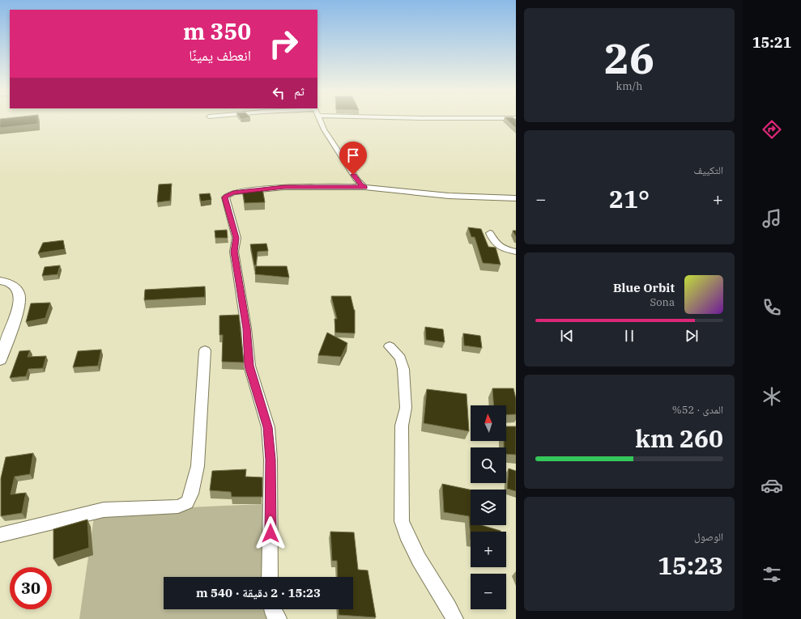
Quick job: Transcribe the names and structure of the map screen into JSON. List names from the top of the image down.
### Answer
{
  "north": "top",
  "page": {
    "tabs": "15:21",
    "tile": [
      ["26", "km/h"],
      "التكييف",
      ["المدى · 52%", "260 km"],
      ["الوصول", "15:23"]
    ],
    "turn": ["350 m", "انعطف يمينًا"],
    "then": "ثم",
    "heat": ["−", "21°", "+"],
    "song": ["Blue Orbit", "Sona"],
    "map_buttons": ["+", "−"],
    "limit": "30",
    "trip": "15:23 · 2 دقيقة · 540 m"
  }
}
